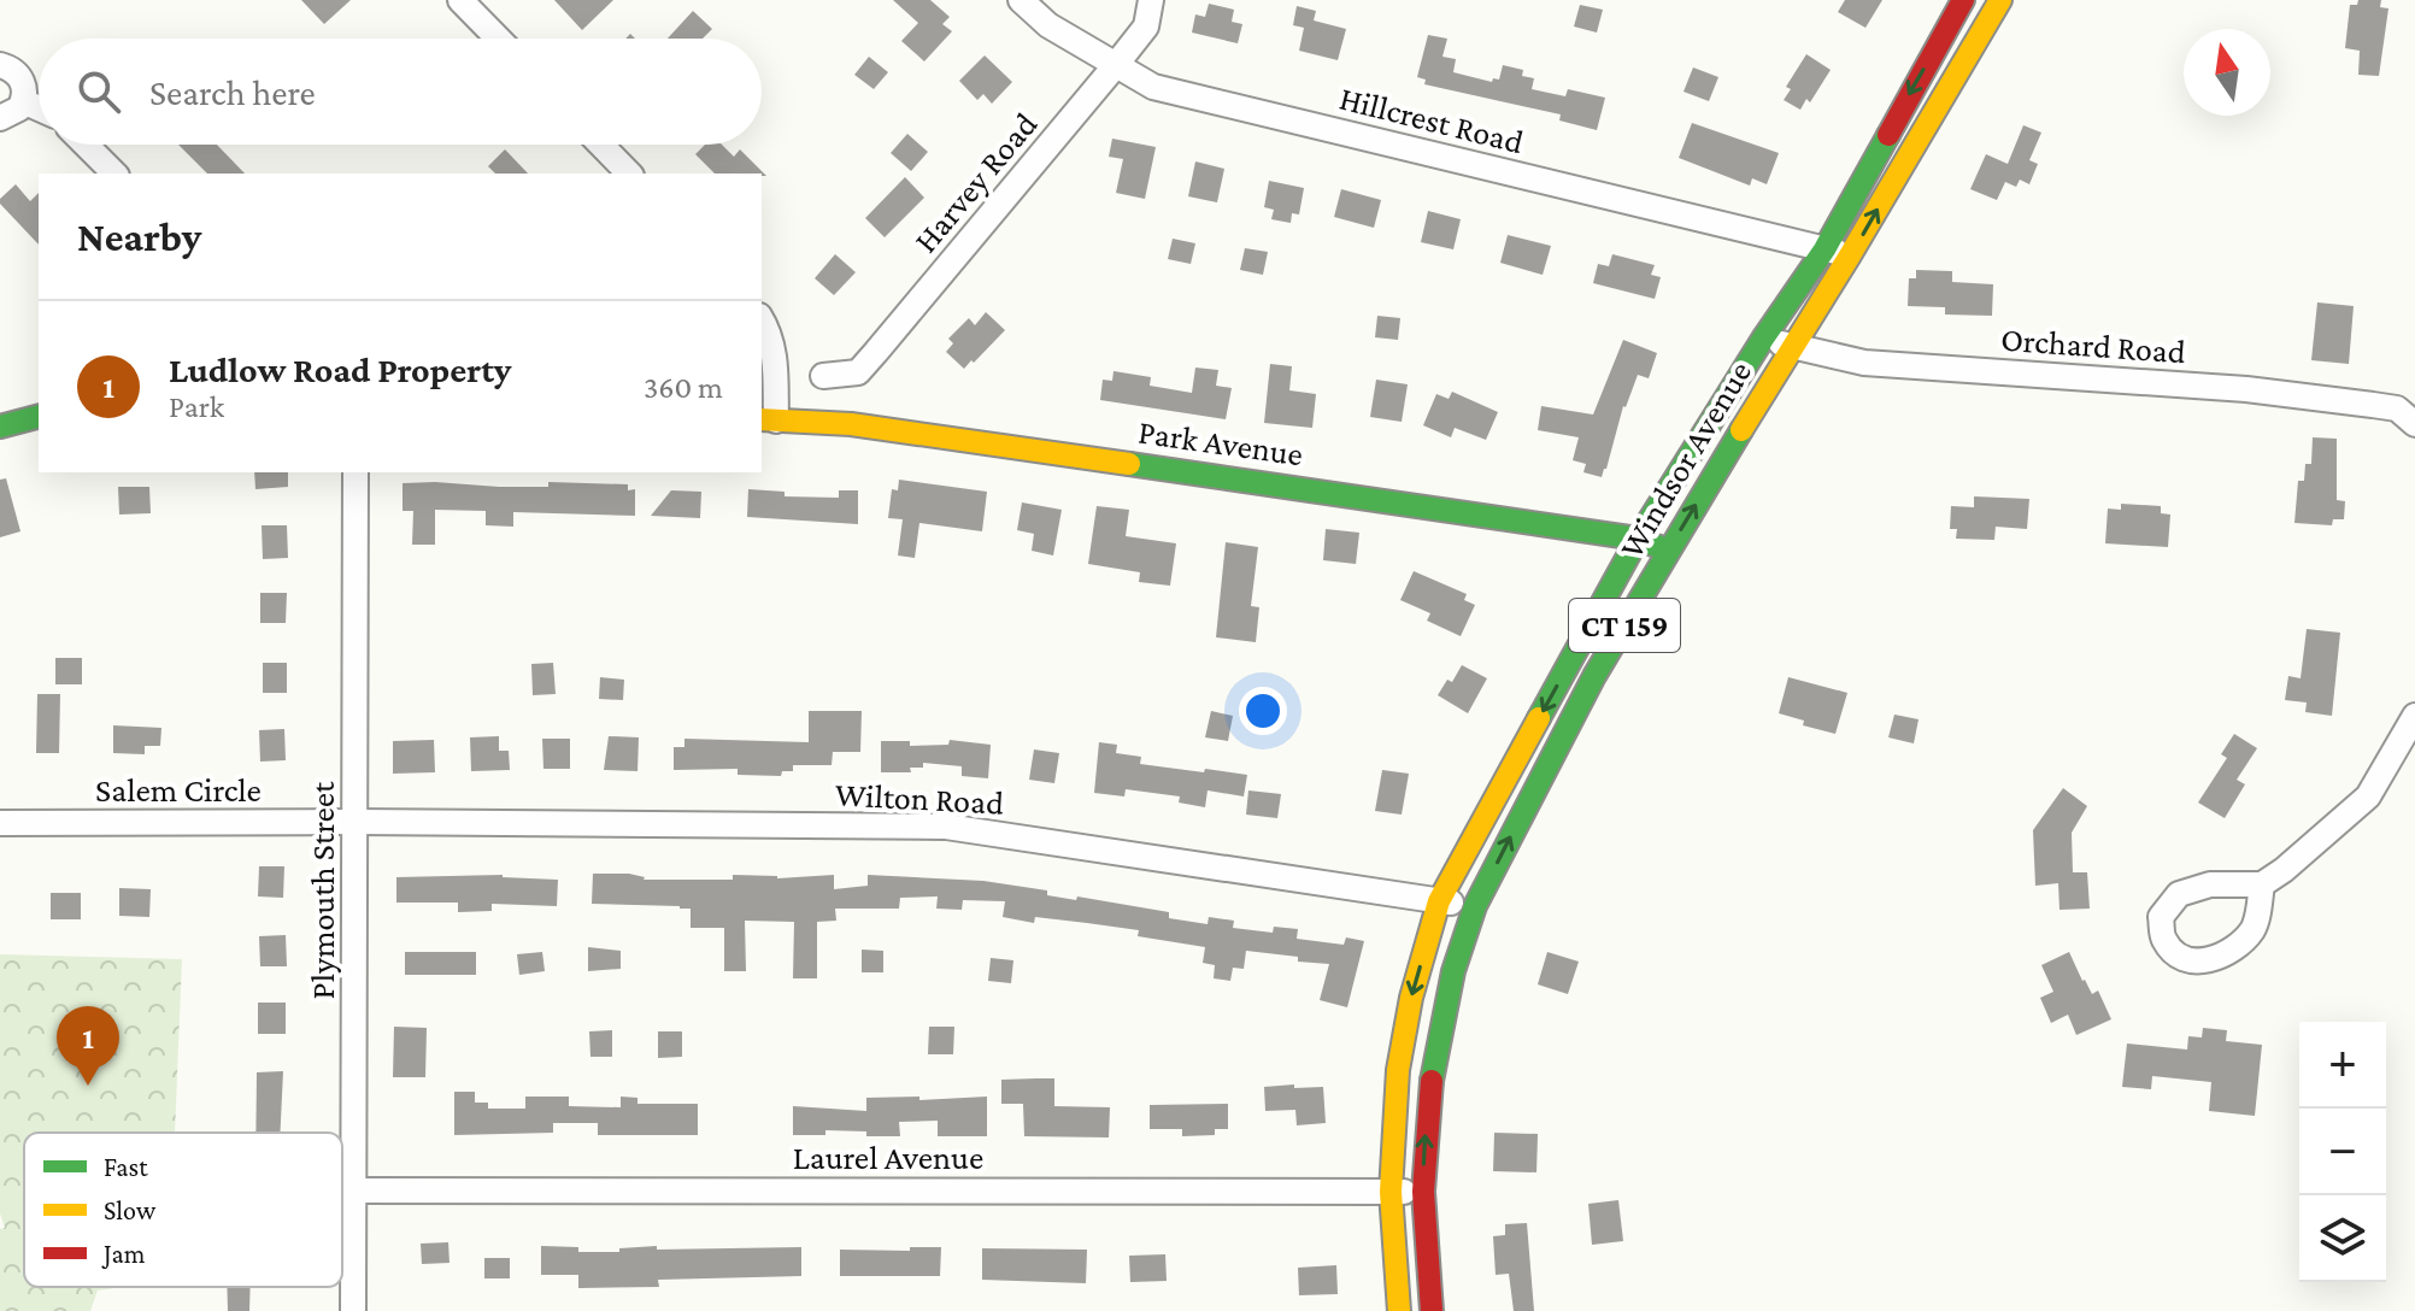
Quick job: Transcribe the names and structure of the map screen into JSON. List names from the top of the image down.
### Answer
{
  "streets": {
    "main road": ["Park Avenue", "Windsor Avenue", "CT 159"],
    "street": [
      "Hillcrest Road",
      "Harvey Road",
      "Orchard Road",
      "Salem Circle",
      "Wilton Road",
      "Plymouth Street",
      "Laurel Avenue"
    ]
  },
  "crossings": [
    ["Hillcrest Road", "Harvey Road"],
    ["Hillcrest Road", "Windsor Avenue"],
    ["Orchard Road", "Windsor Avenue"],
    ["Park Avenue", "Windsor Avenue"],
    ["Windsor Avenue", "Wilton Road"],
    ["Windsor Avenue", "Laurel Avenue"],
    ["Salem Circle", "Wilton Road"],
    ["Salem Circle", "Plymouth Street"],
    ["Wilton Road", "Plymouth Street"],
    ["Plymouth Street", "Laurel Avenue"]
  ],
  "legend": ["Fast", "Slow", "Jam"],
  "north": "top",
  "page": {
    "search": "Search here",
    "heading": "Nearby",
    "list": [
      {
        "mark": "1",
        "name": "Ludlow Road Property",
        "note": "Park",
        "value": "360 m"
      }
    ],
    "pins": "1",
    "map_buttons": ["+", "−"]
  }
}
